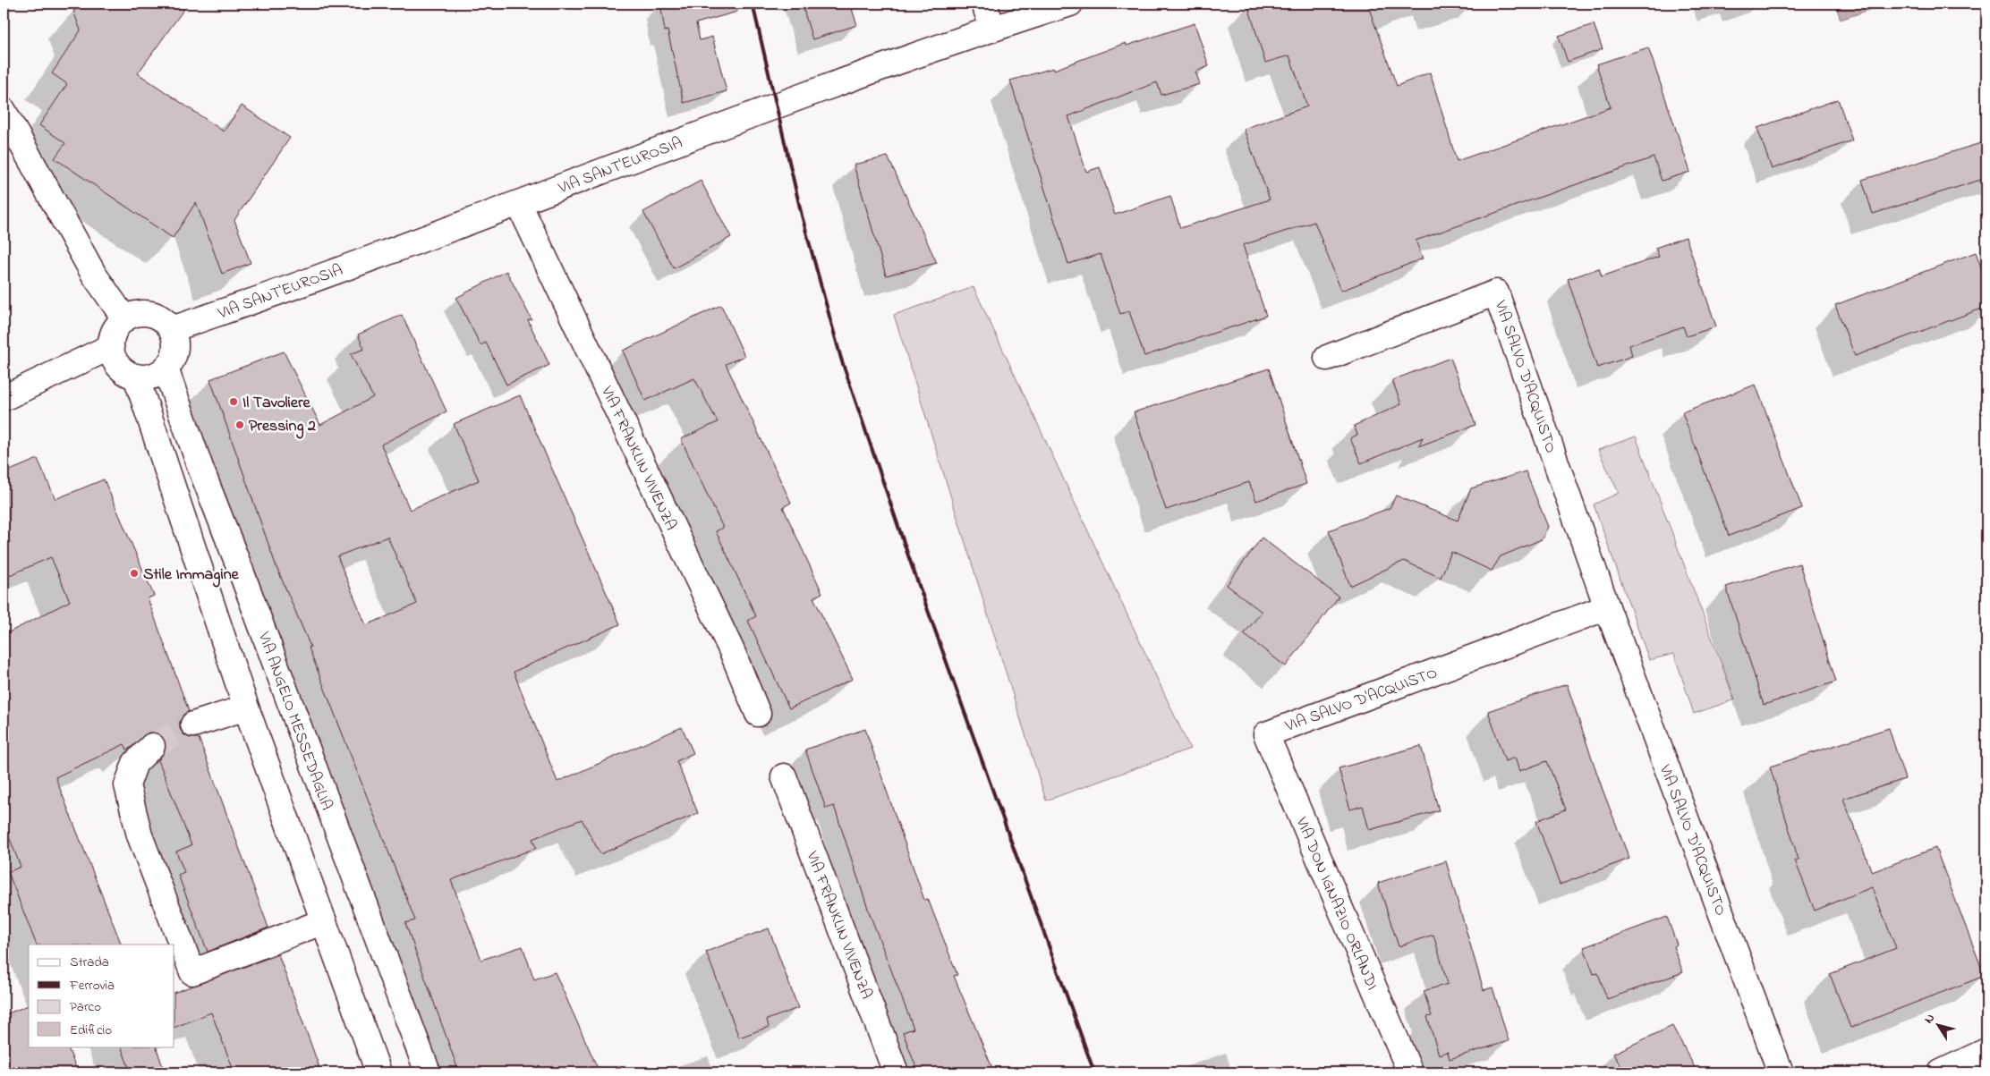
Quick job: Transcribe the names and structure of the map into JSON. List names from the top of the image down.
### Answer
{
  "streets": {
    "street": [
      "VIA SANT'EUROSIA",
      "VIA SALVO D'ACQUISTO",
      "VIA FRANKLIN VIVENZA",
      "VIA ANGELO MESSEDAGLIA",
      "VIA DON IGNAZIO ORLANDI"
    ]
  },
  "crossings": [
    ["VIA SANT'EUROSIA", "VIA FRANKLIN VIVENZA"],
    ["VIA SANT'EUROSIA", "VIA ANGELO MESSEDAGLIA"],
    ["VIA SALVO D'ACQUISTO", "VIA DON IGNAZIO ORLANDI"]
  ],
  "places": ["Il Tavoliere", "Pressing 2", "Stile Immagine"],
  "legend": [
    "Strada",
    "Ferrovia",
    "Parco",
    "Edificio"
  ],
  "north": "top left"
}
